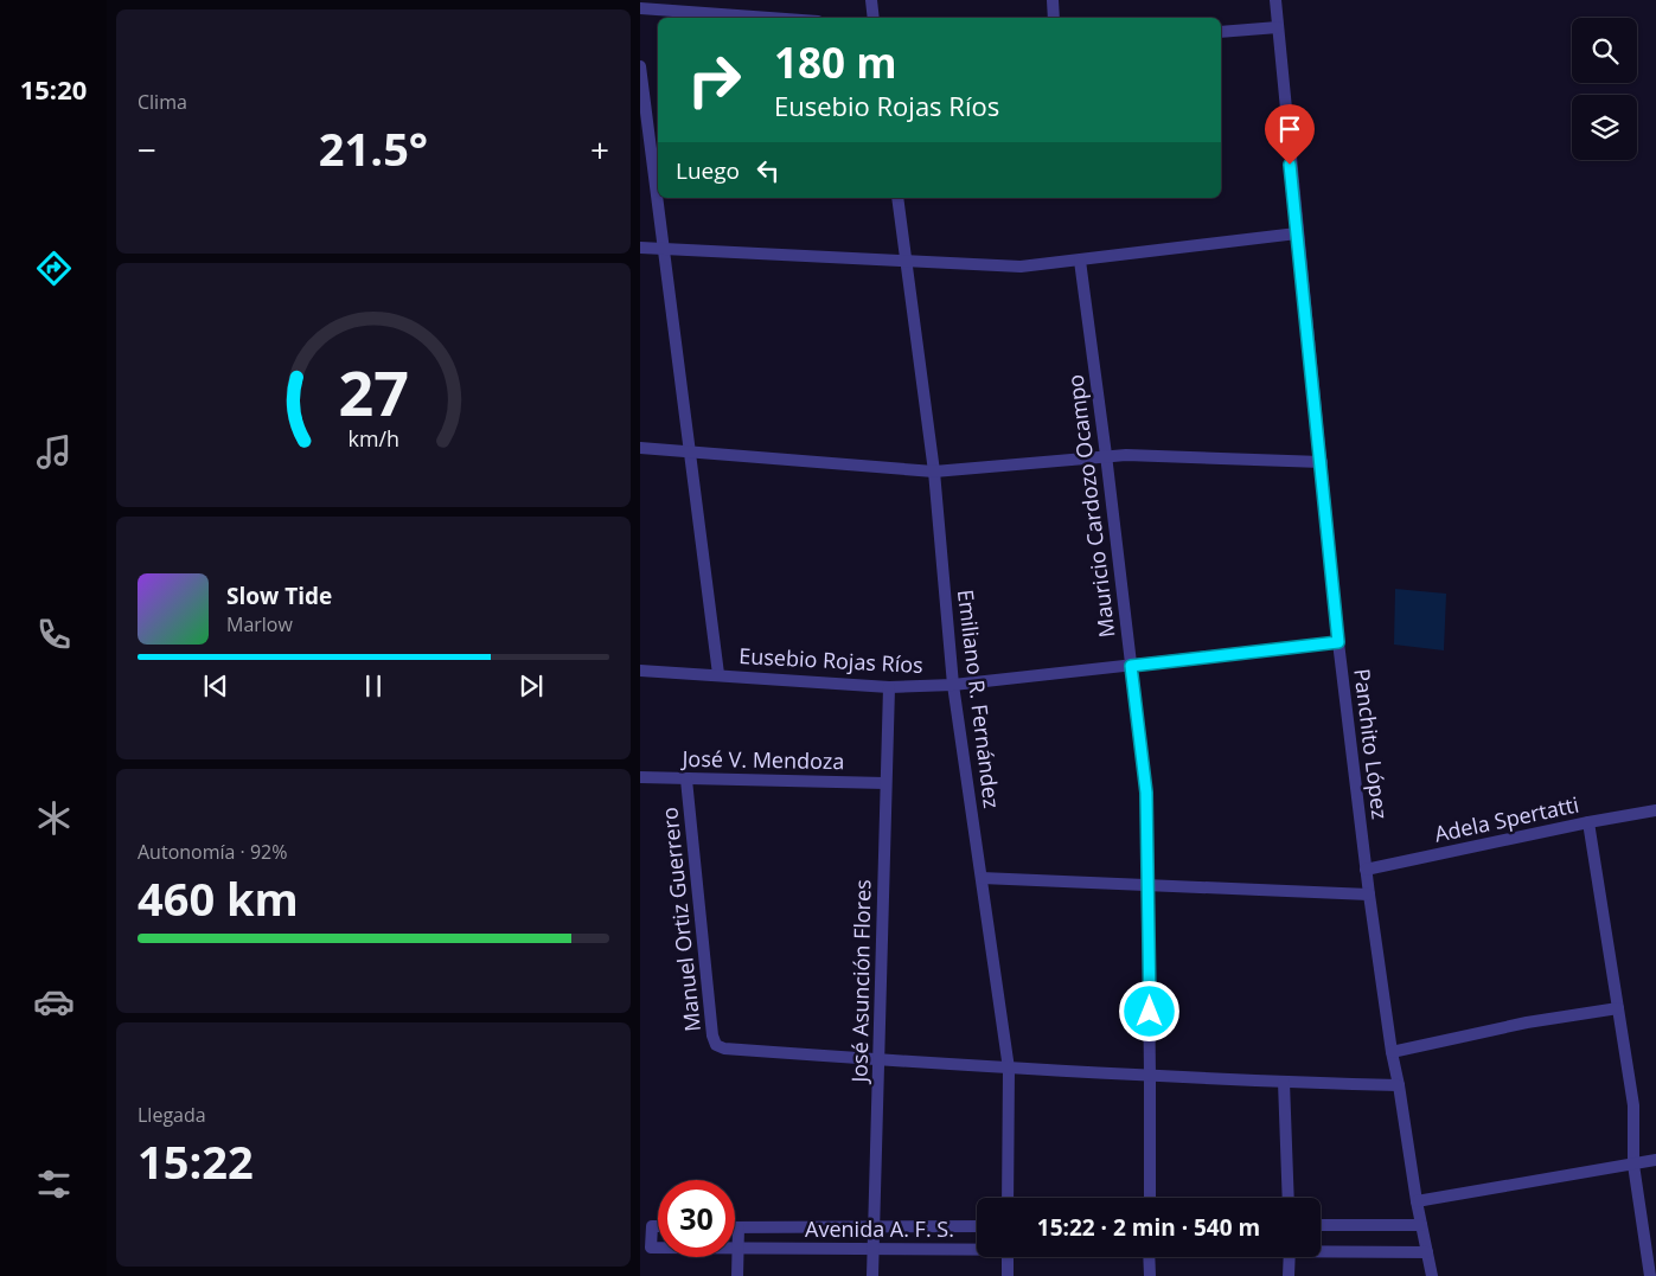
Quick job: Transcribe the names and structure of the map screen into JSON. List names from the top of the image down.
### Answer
{
  "streets": {
    "street": [
      "Mauricio Cardozo Ocampo",
      "Eusebio Rojas Ríos",
      "Emiliano R. Fernández",
      "Panchito López",
      "José V. Mendoza",
      "Adela Spertatti",
      "Manuel Ortiz Guerrero",
      "José Asunción Flores",
      "Avenida A. F. S."
    ]
  },
  "crossings": [
    ["Mauricio Cardozo Ocampo", "Eusebio Rojas Ríos"],
    ["Eusebio Rojas Ríos", "Emiliano R. Fernández"],
    ["Eusebio Rojas Ríos", "Panchito López"],
    ["Eusebio Rojas Ríos", "José Asunción Flores"],
    ["Panchito López", "Adela Spertatti"],
    ["Panchito López", "Avenida A. F. S."],
    ["José V. Mendoza", "Manuel Ortiz Guerrero"],
    ["José V. Mendoza", "José Asunción Flores"],
    ["Manuel Ortiz Guerrero", "José Asunción Flores"],
    ["José Asunción Flores", "Avenida A. F. S."]
  ],
  "page": {
    "tabs": "15:20",
    "tile": [
      "Clima",
      ["Autonomía · 92%", "460 km"],
      ["Llegada", "15:22"]
    ],
    "turn": ["180 m", "Eusebio Rojas Ríos"],
    "heat": ["−", "21.5°", "+"],
    "then": "Luego",
    "song": ["Slow Tide", "Marlow"],
    "limit": "30",
    "trip": "15:22 · 2 min · 540 m",
    "gauge": ["27", "km/h"]
  }
}
